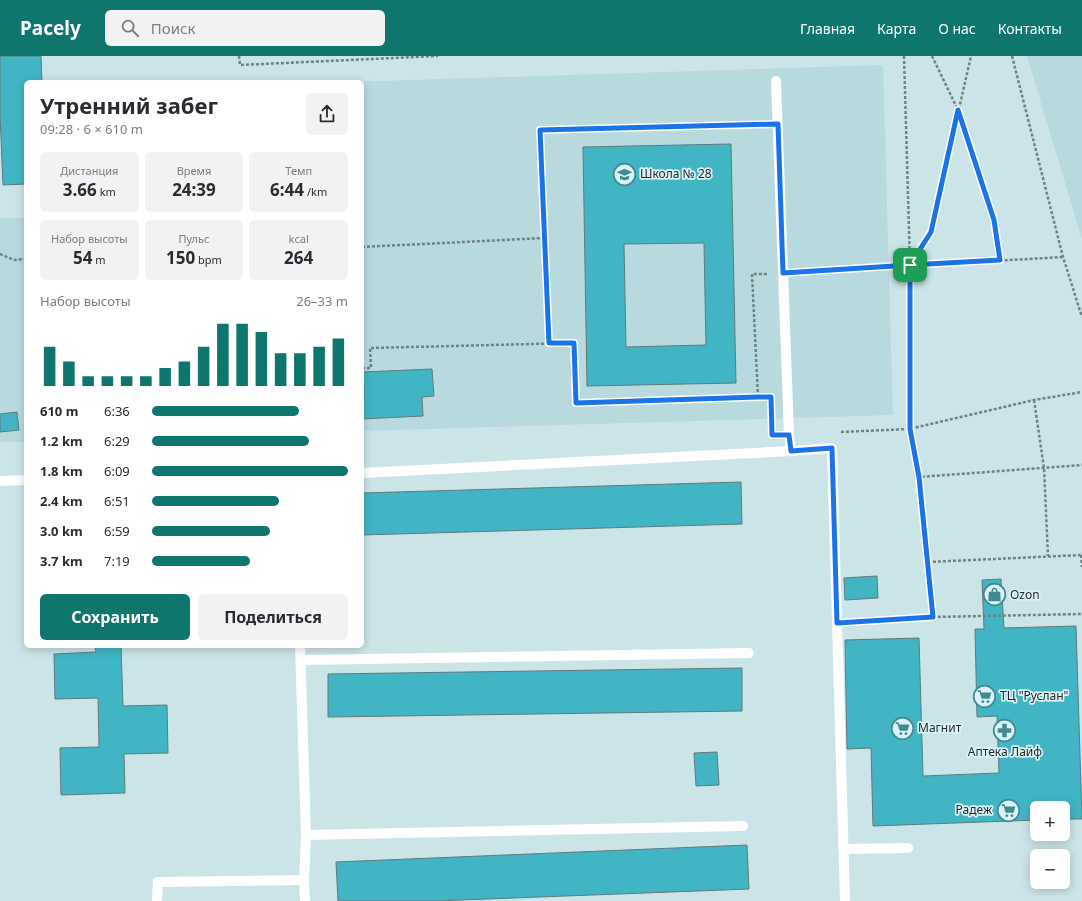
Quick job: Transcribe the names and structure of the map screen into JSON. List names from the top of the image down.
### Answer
{
  "places": {
    "school or university": ["Школа № 28"],
    "shop": ["Ozon"],
    "supermarket": ["ТЦ \"Руслан\"", "Магнит", "Радеж"],
    "pharmacy": ["Аптека Лайф"]
  },
  "page": {
    "header": "Pacely",
    "search": "Поиск",
    "nav": [
      "Главная",
      "Карта",
      "О нас",
      "Контакты"
    ],
    "heading": ["Утренний забег", "09:28 · 6 × 610 m"],
    "stats": [
      ["Дистанция", "3.66 km"],
      ["Время", "24:39"],
      ["Темп", "6:44 /km"],
      ["Набор высоты", "54 m"],
      ["Пульс", "150 bpm"],
      ["kcal", "264"]
    ],
    "chart": ["Набор высоты", "26–33 m"],
    "list": [
      {
        "name": "610 m",
        "note": "6:36"
      },
      {
        "name": "1.2 km",
        "note": "6:29"
      },
      {
        "name": "1.8 km",
        "note": "6:09"
      },
      {
        "name": "2.4 km",
        "note": "6:51"
      },
      {
        "name": "3.0 km",
        "note": "6:59"
      },
      {
        "name": "3.7 km",
        "note": "7:19"
      }
    ],
    "buttons": ["Сохранить", "Поделиться"],
    "map_buttons": ["+", "−"]
  }
}
